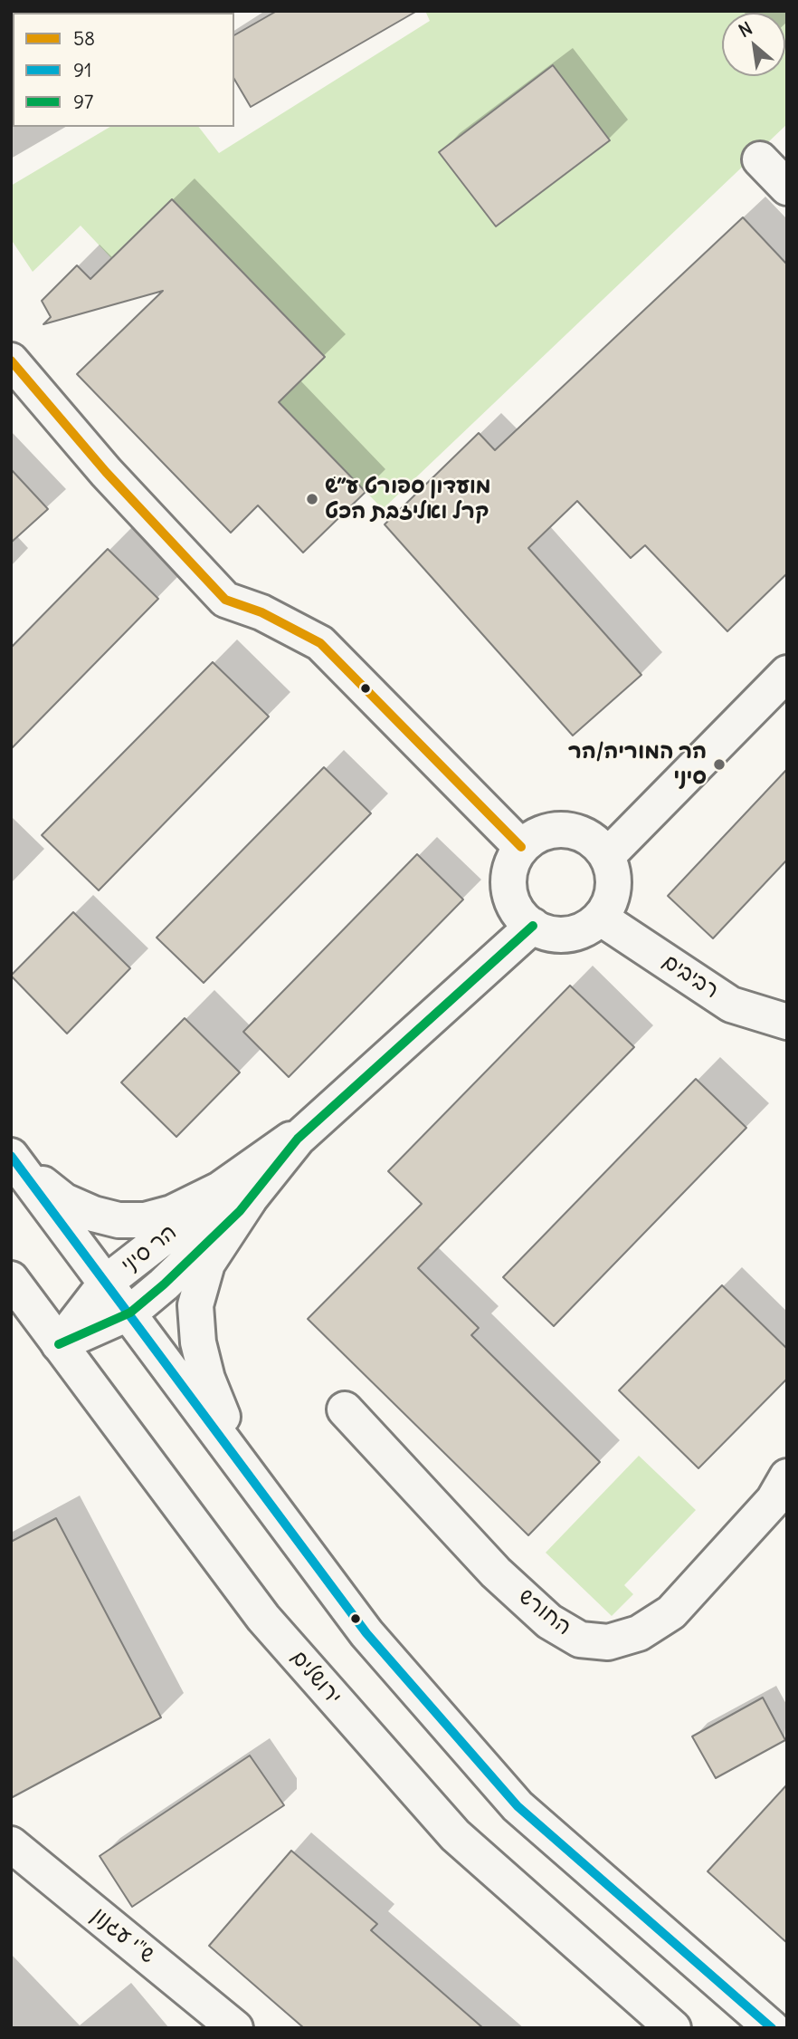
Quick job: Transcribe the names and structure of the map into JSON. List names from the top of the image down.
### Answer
{
  "streets": {
    "street": [
      "רביבים",
      "הר סיני",
      "החורש",
      "ירושלים",
      "ש\"י עגנון"
    ]
  },
  "crossings": [
    ["רביבים", "הר סיני"],
    ["הר סיני", "ירושלים"]
  ],
  "places": ["מועדון ספורט ע״שׁ קרל ואליזבת הכט", "הר המוריה/הר סיני"],
  "lines": ["transit line 58", "transit line 97", "transit line 91"],
  "legend": ["58", "91", "97"],
  "north": "top left"
}
